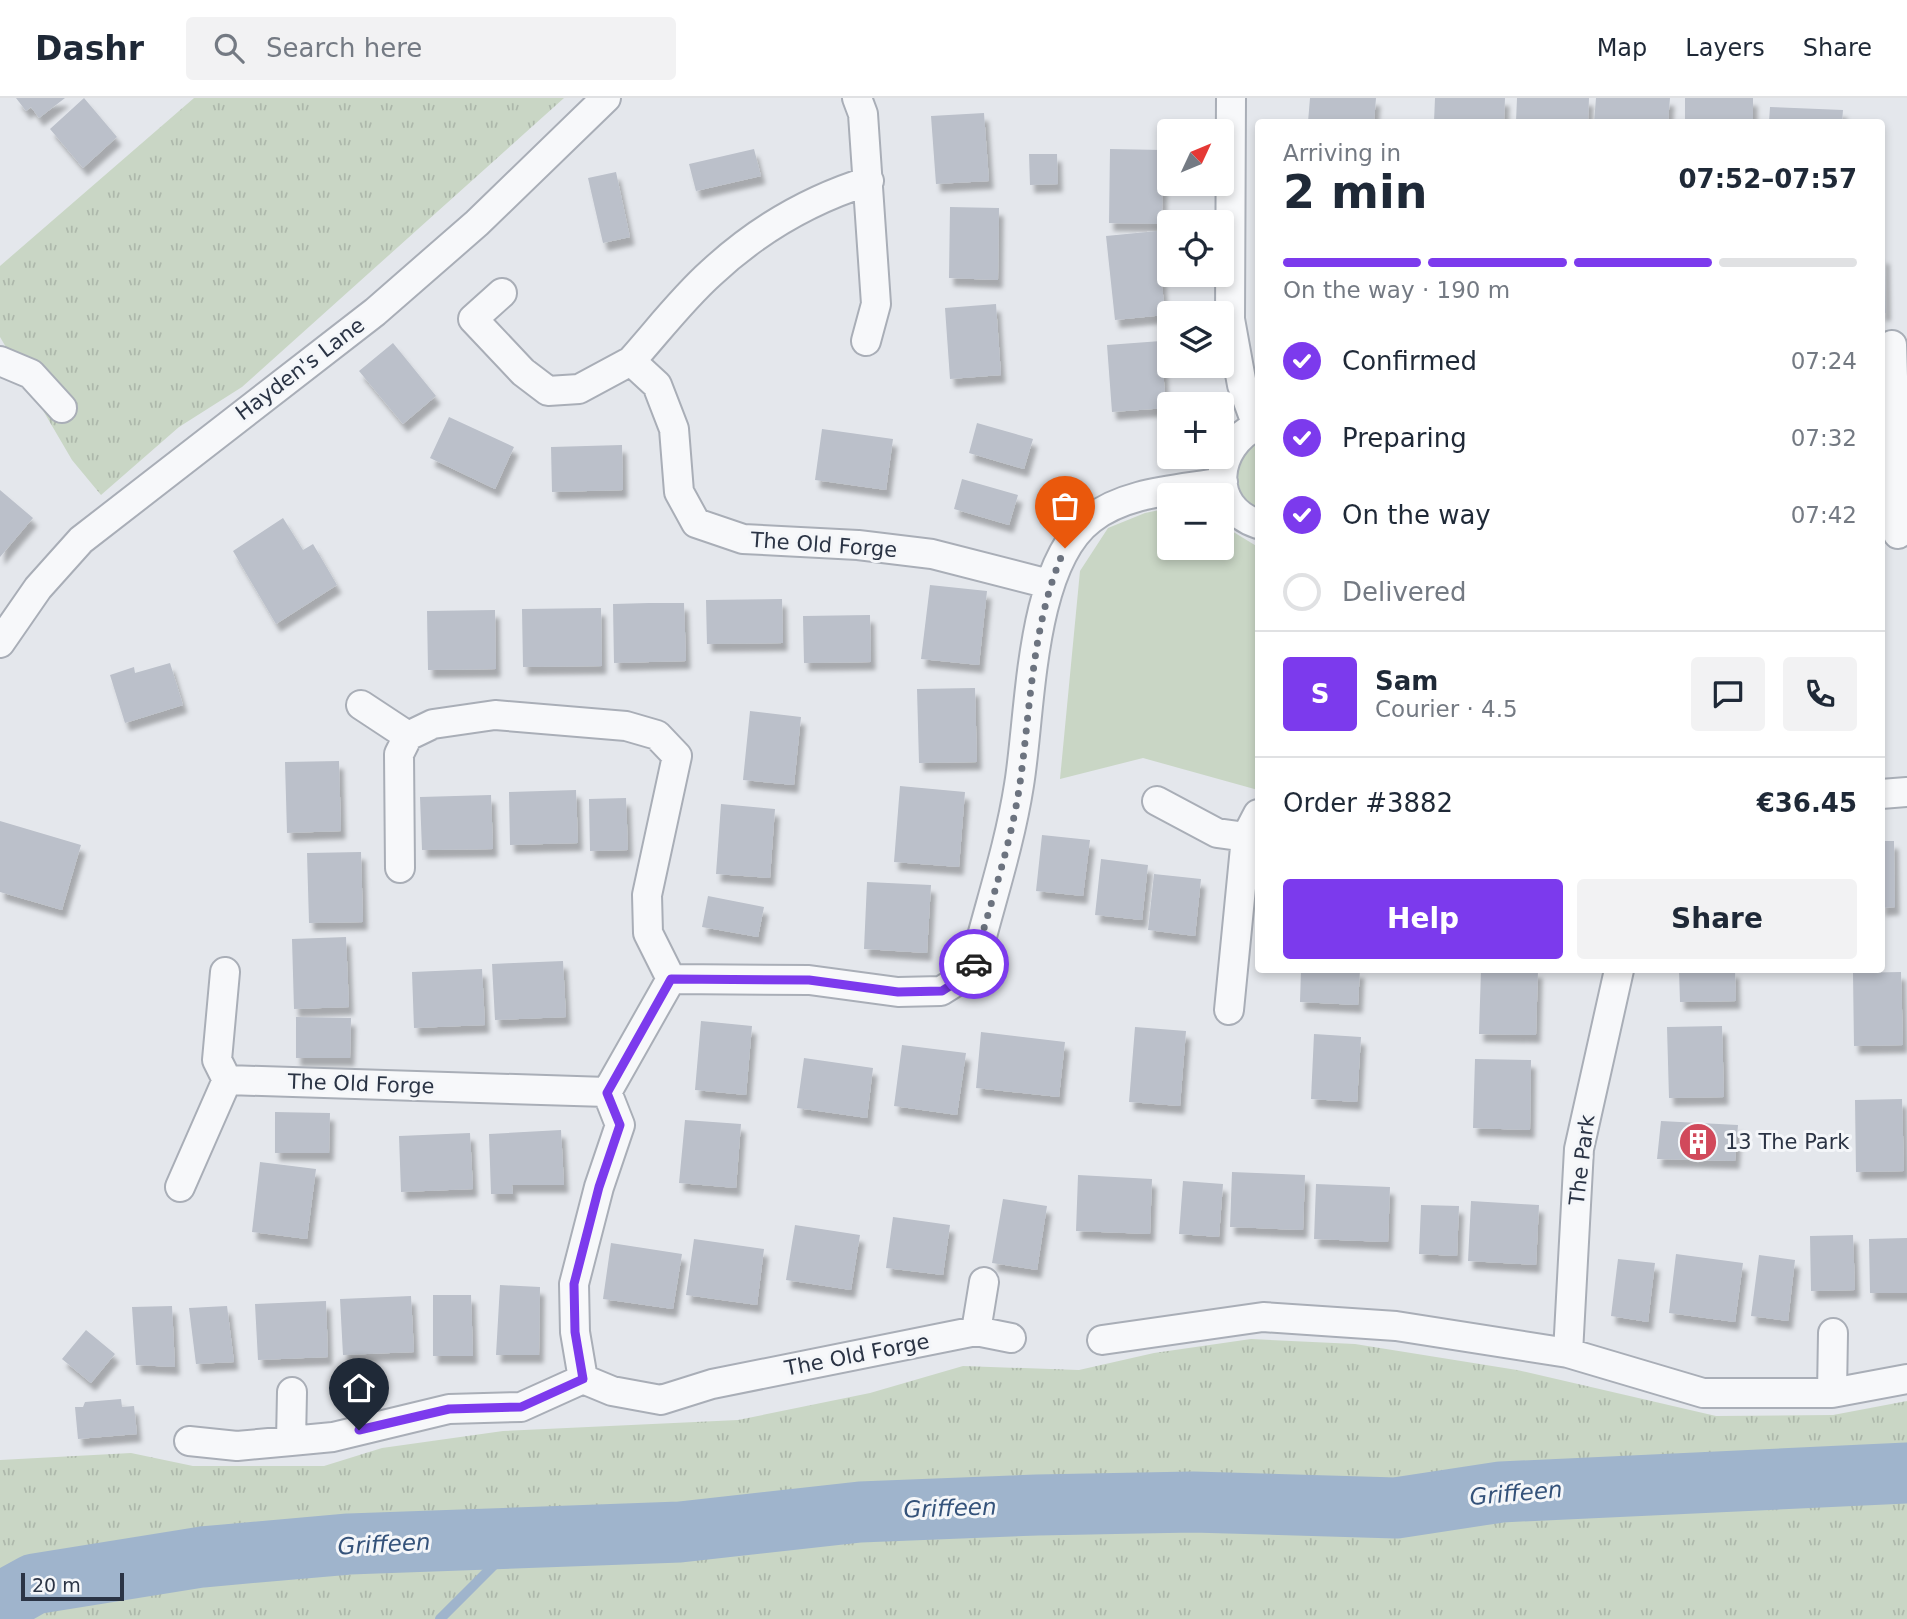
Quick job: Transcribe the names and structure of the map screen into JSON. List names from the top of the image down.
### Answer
{
  "streets": {
    "street": ["Hayden's Lane", "The Old Forge", "The Park"]
  },
  "water": ["Griffeen"],
  "places": {
    "building": ["13 The Park"]
  },
  "scale_bar": "20 m",
  "north": "top right",
  "page": {
    "header": "Dashr",
    "search": "Search here",
    "nav": ["Map", "Layers", "Share"],
    "map_buttons": ["+", "−"],
    "heading": ["2 min", "Arriving in", "07:52–07:57"],
    "panel": [
      "Sam",
      "Courier · 4.5",
      "Order #3882",
      "€36.45"
    ],
    "bar": "On the way · 190 m",
    "list": [
      ["Confirmed", "07:24"],
      ["Preparing", "07:32"],
      ["On the way", "07:42"],
      "Delivered"
    ],
    "round": "S",
    "buttons": ["Help", "Share"],
    "scale": "20 m"
  }
}
